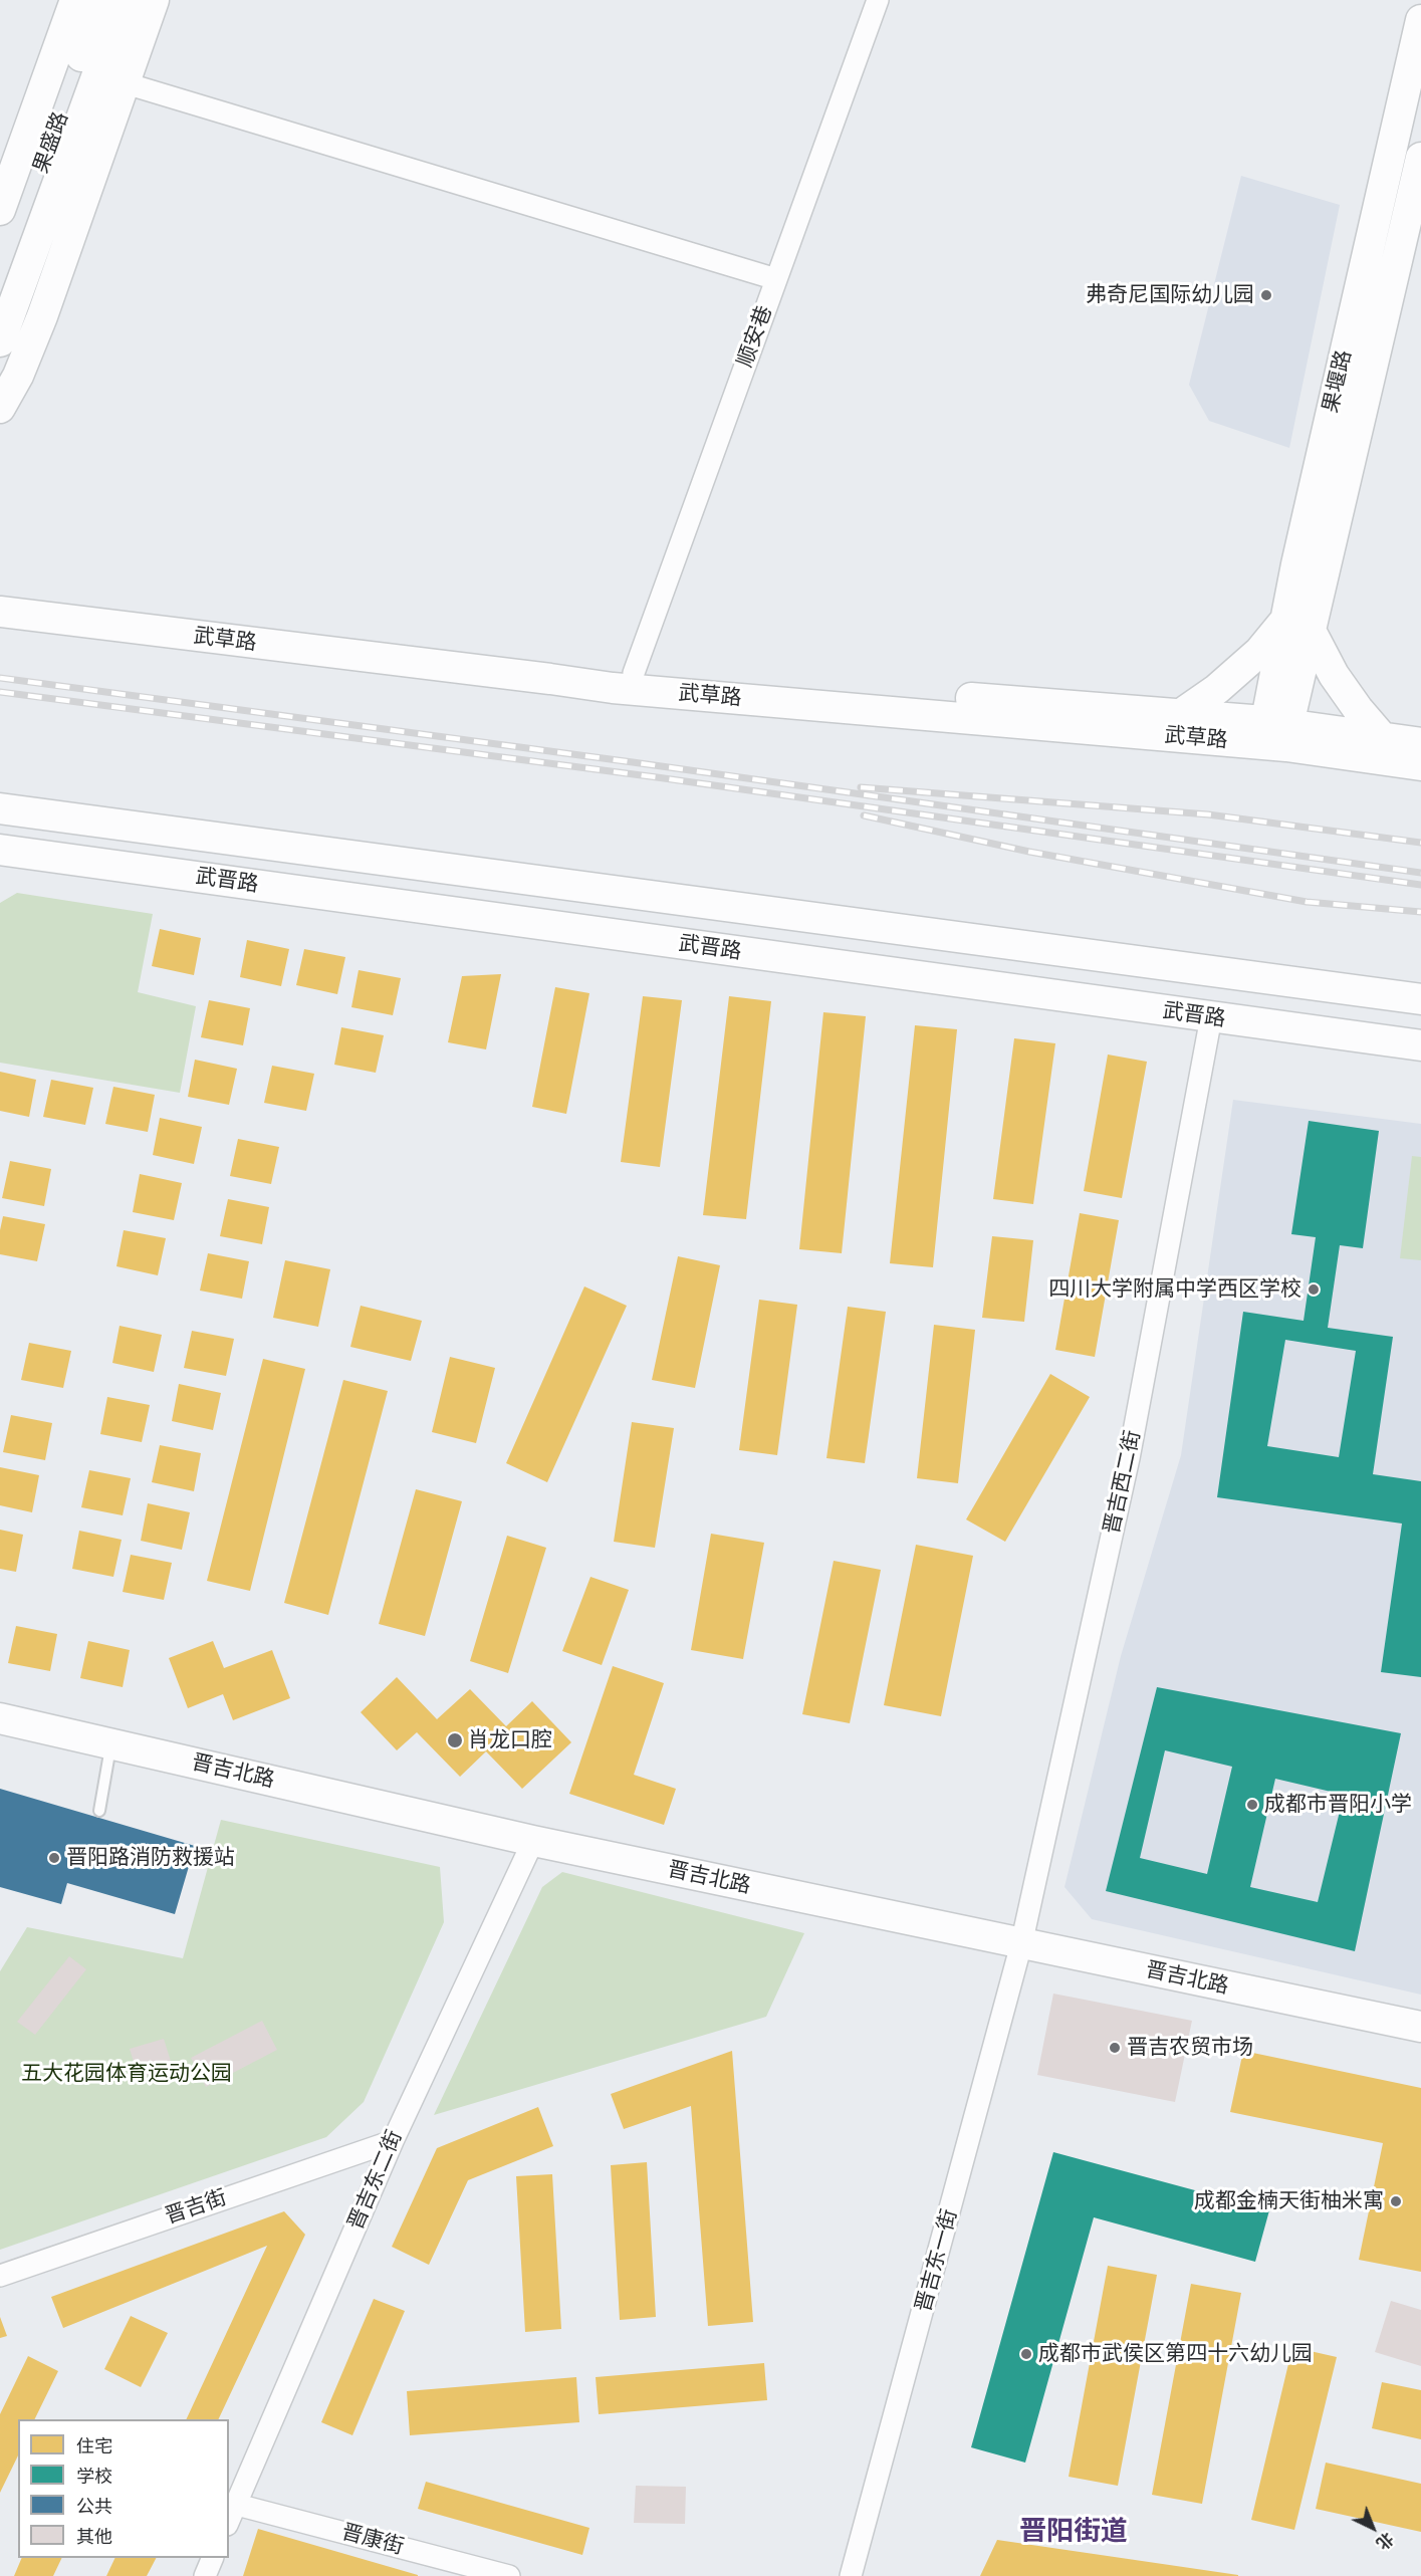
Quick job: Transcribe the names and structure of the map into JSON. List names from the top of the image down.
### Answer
{
  "streets": {
    "street": [
      "果盛路",
      "顺安巷",
      "果堰路",
      "武草路",
      "武晋路",
      "晋吉西二街",
      "晋吉北路",
      "晋吉东二街",
      "晋吉街",
      "晋吉东一街",
      "晋康街"
    ]
  },
  "crossings": [
    ["顺安巷", "武草路"],
    ["果堰路", "武草路"],
    ["武晋路", "晋吉西二街"],
    ["晋吉西二街", "晋吉北路"],
    ["晋吉西二街", "晋吉东一街"],
    ["晋吉北路", "晋吉东二街"],
    ["晋吉北路", "晋吉东一街"],
    ["晋吉东二街", "晋吉街"],
    ["晋吉东二街", "晋康街"]
  ],
  "districts": ["晋阳街道"],
  "parks": ["五大花园体育运动公园"],
  "places": [
    "弗奇尼国际幼儿园",
    "四川大学附属中学西区学校",
    "肖龙口腔",
    "成都市晋阳小学",
    "晋阳路消防救援站",
    "晋吉农贸市场",
    "成都金楠天街柚米寓",
    "成都市武侯区第四十六幼儿园"
  ],
  "legend": [
    "住宅",
    "学校",
    "公共",
    "其他"
  ],
  "north": "bottom right"
}
